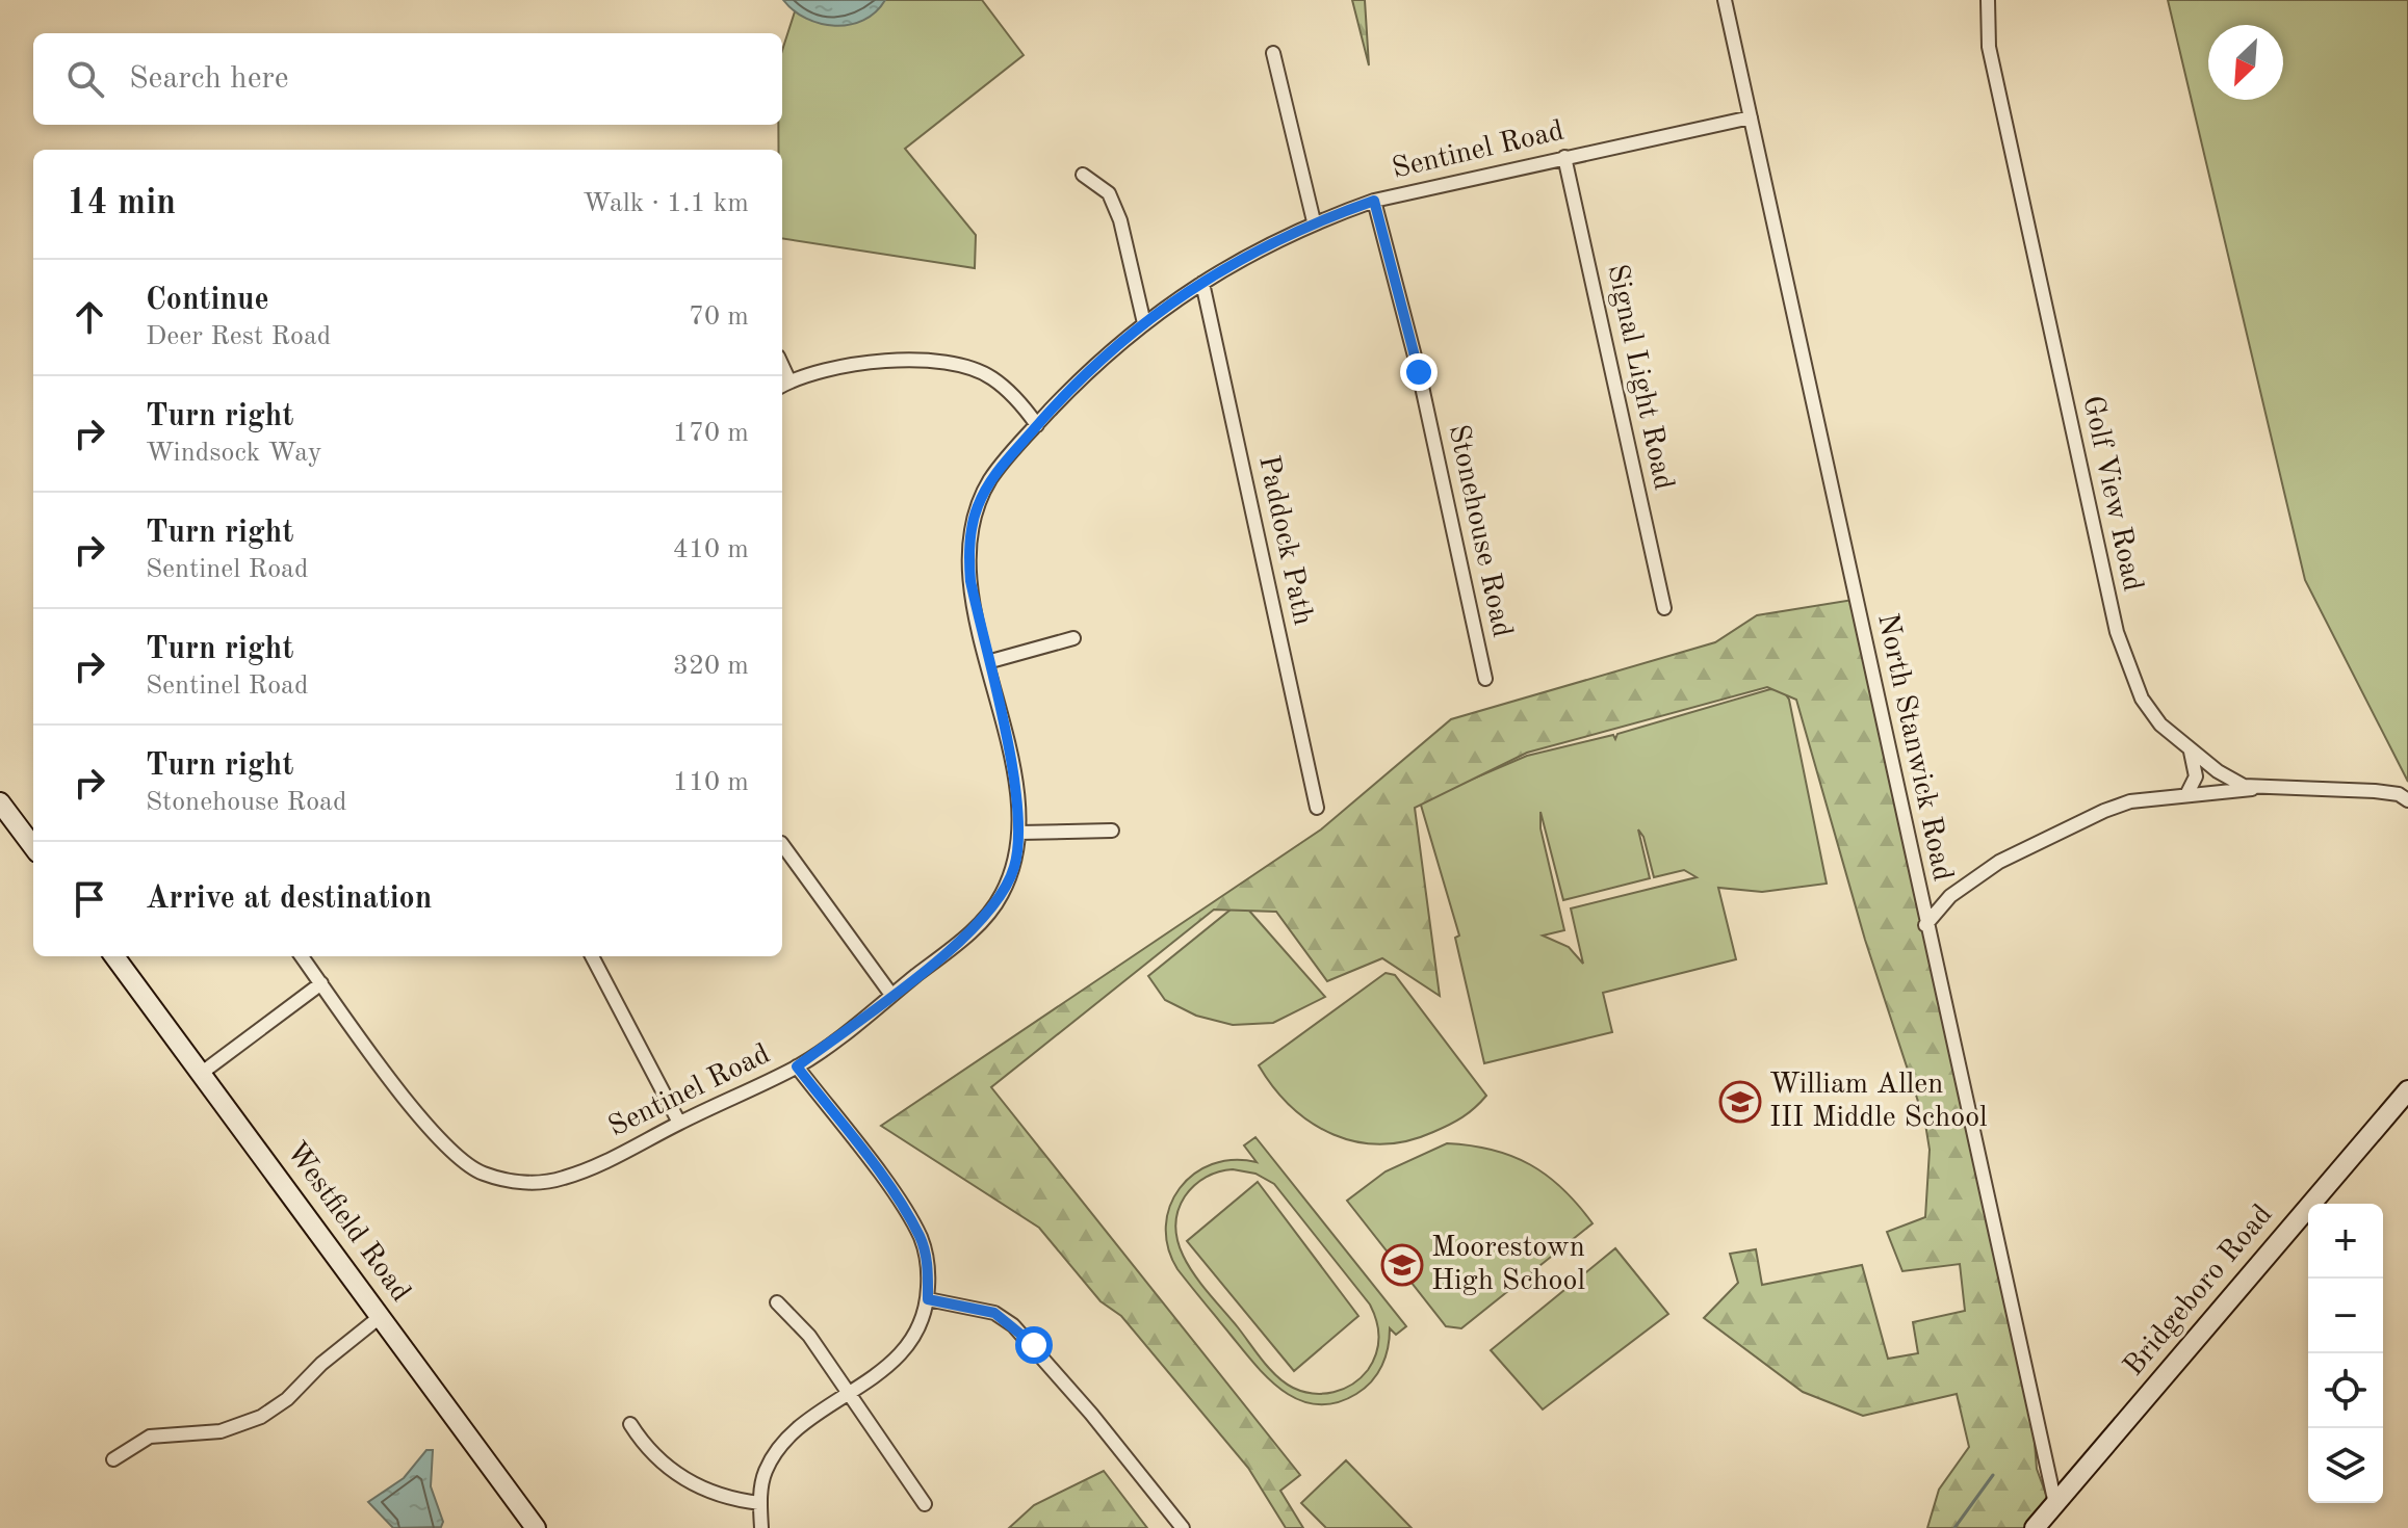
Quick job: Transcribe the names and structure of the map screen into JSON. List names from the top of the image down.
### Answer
{
  "streets": {
    "street": [
      "Sentinel Road",
      "Signal Light Road",
      "Golf View Road",
      "Stonehouse Road",
      "Paddock Path",
      "North Stanwick Road",
      "Westfield Road",
      "Bridgeboro Road"
    ]
  },
  "crossings": [
    ["Sentinel Road", "Signal Light Road"],
    ["Sentinel Road", "Stonehouse Road"],
    ["Sentinel Road", "Paddock Path"],
    ["Sentinel Road", "North Stanwick Road"],
    ["North Stanwick Road", "Bridgeboro Road"]
  ],
  "places": {
    "school or university": ["William Allen III Middle School", "Moorestown High School"]
  },
  "north": "bottom left",
  "page": {
    "search": "Search here",
    "heading": ["14 min", "Walk · 1.1 km"],
    "list": [
      ["Continue", "Deer Rest Road", "70 m"],
      ["Turn right", "Windsock Way", "170 m"],
      ["Turn right", "Sentinel Road", "410 m"],
      ["Turn right", "Sentinel Road", "320 m"],
      ["Turn right", "Stonehouse Road", "110 m"],
      "Arrive at destination"
    ],
    "map_buttons": ["+", "−"]
  }
}
